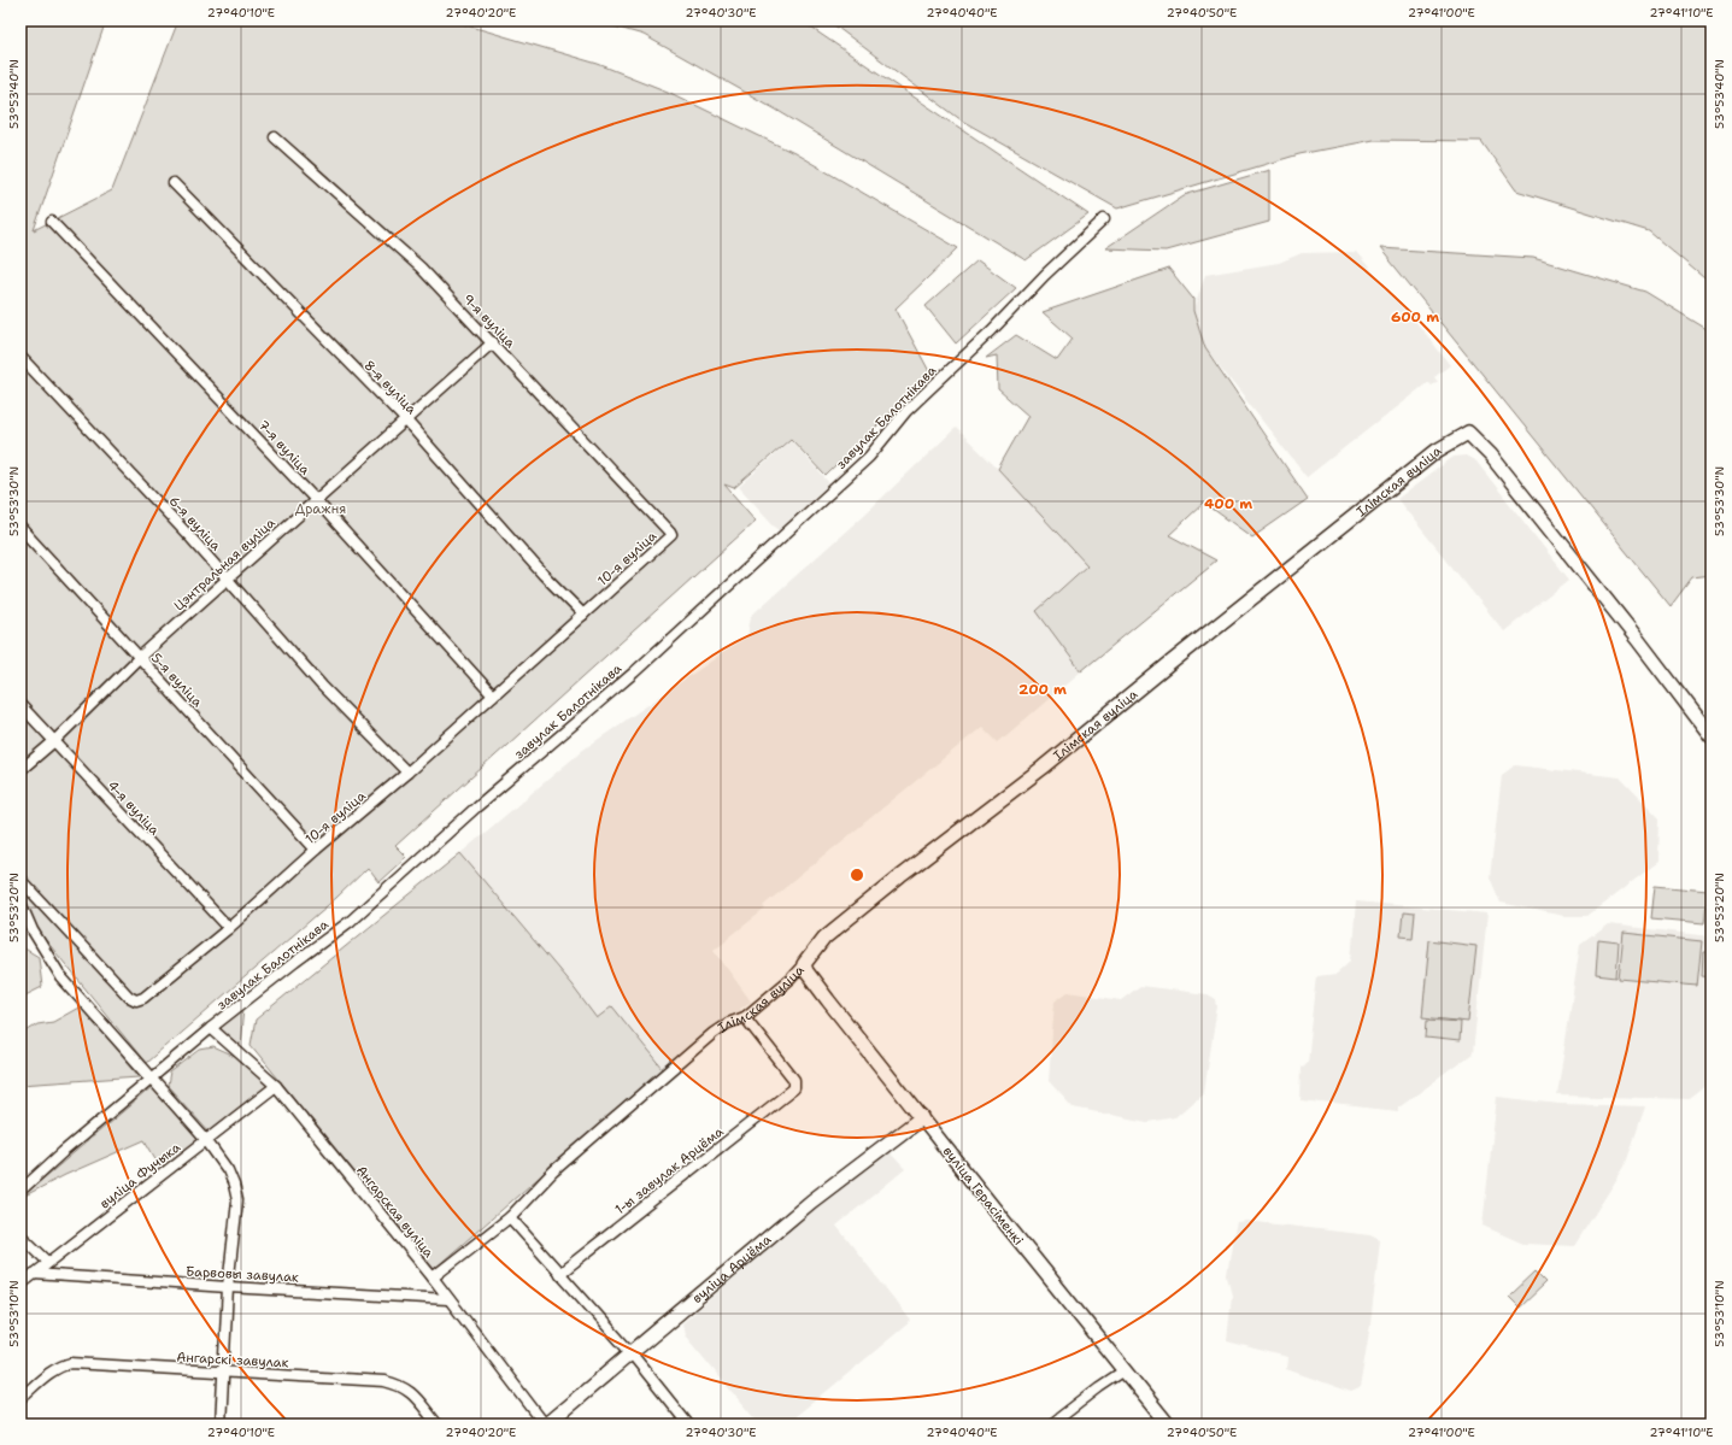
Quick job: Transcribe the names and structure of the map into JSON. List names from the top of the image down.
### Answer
{
  "streets": {
    "street": [
      "9-я вуліца",
      "8-я вуліца",
      "завулак Балотнікава",
      "7-я вуліца",
      "Ілімская вуліца",
      "6-я вуліца",
      "10-я вуліца",
      "Цэнтральная вуліца",
      "5-я вуліца",
      "4-я вуліца",
      "1-ы завулак Арцёма",
      "вуліца Фучыка",
      "вуліца Герасіменкі",
      "Ангарская вуліца",
      "вуліца Арцёма",
      "Барвовы завулак",
      "Ангарскі завулак"
    ]
  },
  "crossings": [
    ["9-я вуліца", "10-я вуліца"],
    ["9-я вуліца", "Цэнтральная вуліца"],
    ["8-я вуліца", "10-я вуліца"],
    ["8-я вуліца", "Цэнтральная вуліца"],
    ["завулак Балотнікава", "Ангарская вуліца"],
    ["7-я вуліца", "10-я вуліца"],
    ["7-я вуліца", "Цэнтральная вуліца"],
    ["Ілімская вуліца", "1-ы завулак Арцёма"],
    ["Ілімская вуліца", "вуліца Герасіменкі"],
    ["Ілімская вуліца", "Ангарская вуліца"],
    ["6-я вуліца", "10-я вуліца"],
    ["6-я вуліца", "Цэнтральная вуліца"],
    ["10-я вуліца", "5-я вуліца"],
    ["10-я вуліца", "4-я вуліца"],
    ["Цэнтральная вуліца", "5-я вуліца"],
    ["Цэнтральная вуліца", "4-я вуліца"],
    ["вуліца Фучыка", "Ангарская вуліца"],
    ["вуліца Фучыка", "Барвовы завулак"],
    ["вуліца Герасіменкі", "вуліца Арцёма"],
    ["Ангарская вуліца", "вуліца Арцёма"],
    ["Ангарская вуліца", "Барвовы завулак"]
  ],
  "parks": ["Дражня"],
  "coordinates": [
    "27°40'10\"E",
    "27°40'20\"E",
    "27°40'30\"E",
    "27°40'40\"E",
    "27°40'50\"E",
    "27°41'00\"E",
    "27°41'10\"E",
    "53°53'40\"N",
    "53°53'30\"N",
    "53°53'20\"N",
    "53°53'10\"N"
  ],
  "rings": ["600 m", "400 m", "200 m"]
}
